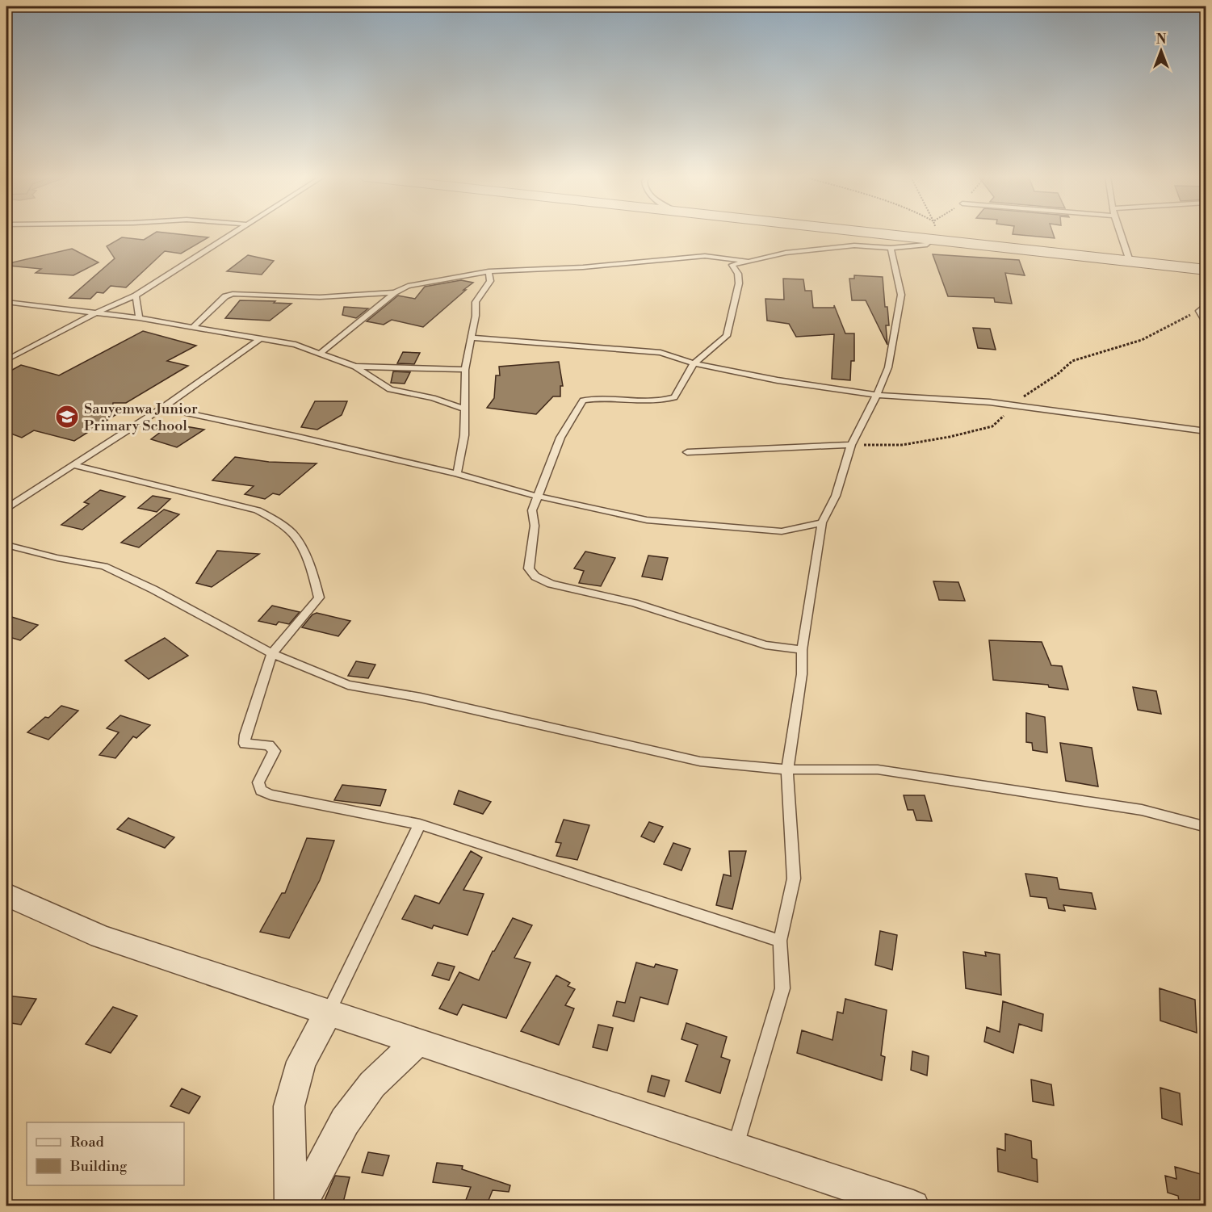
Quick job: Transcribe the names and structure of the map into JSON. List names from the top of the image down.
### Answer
{
  "places": {
    "school or university": ["Sauyemwa Junior Primary School"]
  },
  "legend": ["Road", "Building"],
  "north": "top"
}
